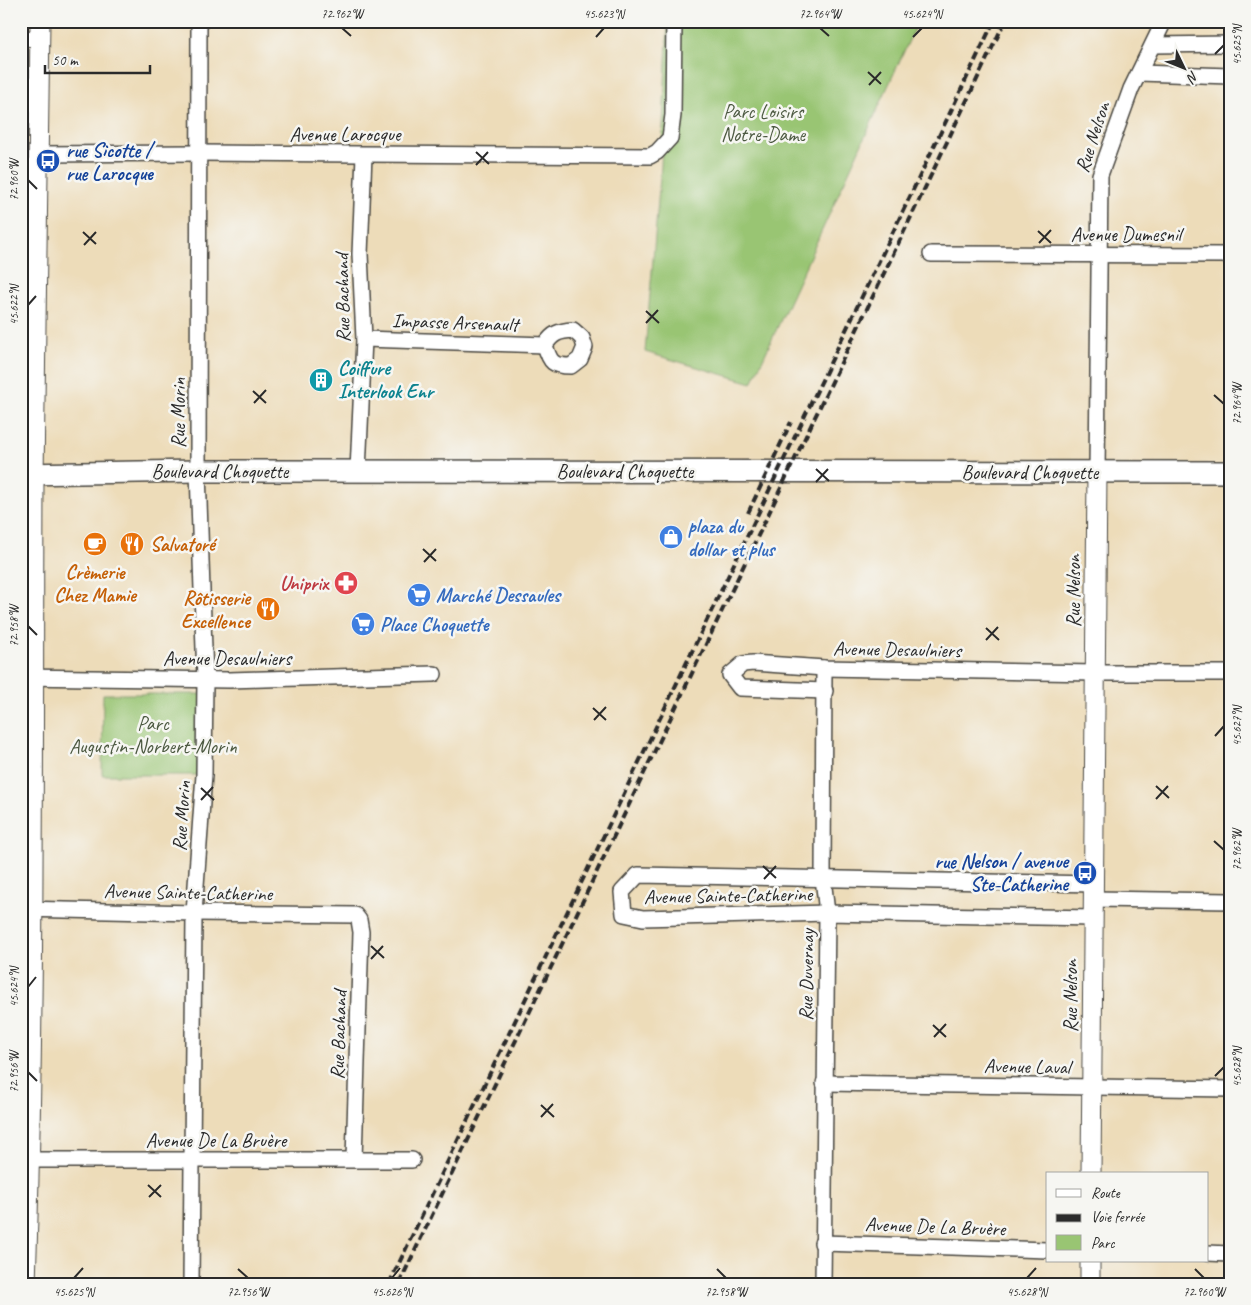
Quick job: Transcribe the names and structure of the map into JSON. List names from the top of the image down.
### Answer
{
  "streets": {
    "main road": ["Boulevard Choquette"],
    "street": [
      "Avenue Larocque",
      "Rue Nelson",
      "Avenue Dumesnil",
      "Rue Bachand",
      "Impasse Arsenault",
      "Rue Morin",
      "Avenue Desaulniers",
      "Avenue Sainte-Catherine",
      "Rue Duvernay",
      "Avenue Laval",
      "Avenue De La Bruère"
    ]
  },
  "crossings": [
    ["Avenue Larocque", "Rue Bachand"],
    ["Avenue Larocque", "Rue Morin"],
    ["Rue Nelson", "Avenue Dumesnil"],
    ["Rue Nelson", "Boulevard Choquette"],
    ["Rue Nelson", "Avenue Desaulniers"],
    ["Rue Nelson", "Avenue Sainte-Catherine"],
    ["Rue Nelson", "Avenue Laval"],
    ["Rue Bachand", "Impasse Arsenault"],
    ["Rue Bachand", "Boulevard Choquette"],
    ["Rue Bachand", "Avenue Sainte-Catherine"],
    ["Rue Bachand", "Avenue De La Bruère"],
    ["Rue Morin", "Boulevard Choquette"],
    ["Rue Morin", "Avenue Desaulniers"],
    ["Rue Morin", "Avenue Sainte-Catherine"],
    ["Rue Morin", "Avenue De La Bruère"],
    ["Avenue Desaulniers", "Rue Duvernay"],
    ["Avenue Sainte-Catherine", "Rue Duvernay"],
    ["Rue Duvernay", "Avenue Laval"],
    ["Rue Duvernay", "Avenue De La Bruère"]
  ],
  "parks": ["Parc Loisirs Notre-Dame", "Parc Augustin-Norbert-Morin"],
  "places": {
    "bus stop": ["rue Sicotte / rue Larocque", "rue Nelson / avenue Ste-Catherine"],
    "building": ["Coiffure Interlook Enr"],
    "shop": ["plaza du dollar et plus"],
    "cafe": ["Crèmerie Chez Mamie"],
    "restaurant": ["Salvatoré", "Rôtisserie Excellence"],
    "pharmacy": ["Uniprix"],
    "supermarket": ["Marché Dessaules", "Place Choquette"]
  },
  "legend": ["Route", "Voie ferrée", "Parc"],
  "scale_bar": "50 m",
  "north": "bottom right",
  "coordinates": [
    "72.962°W",
    "45.623°N",
    "72.964°W",
    "45.624°N",
    "45.625°N",
    "72.960°W",
    "45.622°N",
    "72.958°W",
    "45.627°N",
    "45.628°N",
    "72.956°W",
    "45.626°N"
  ]
}
